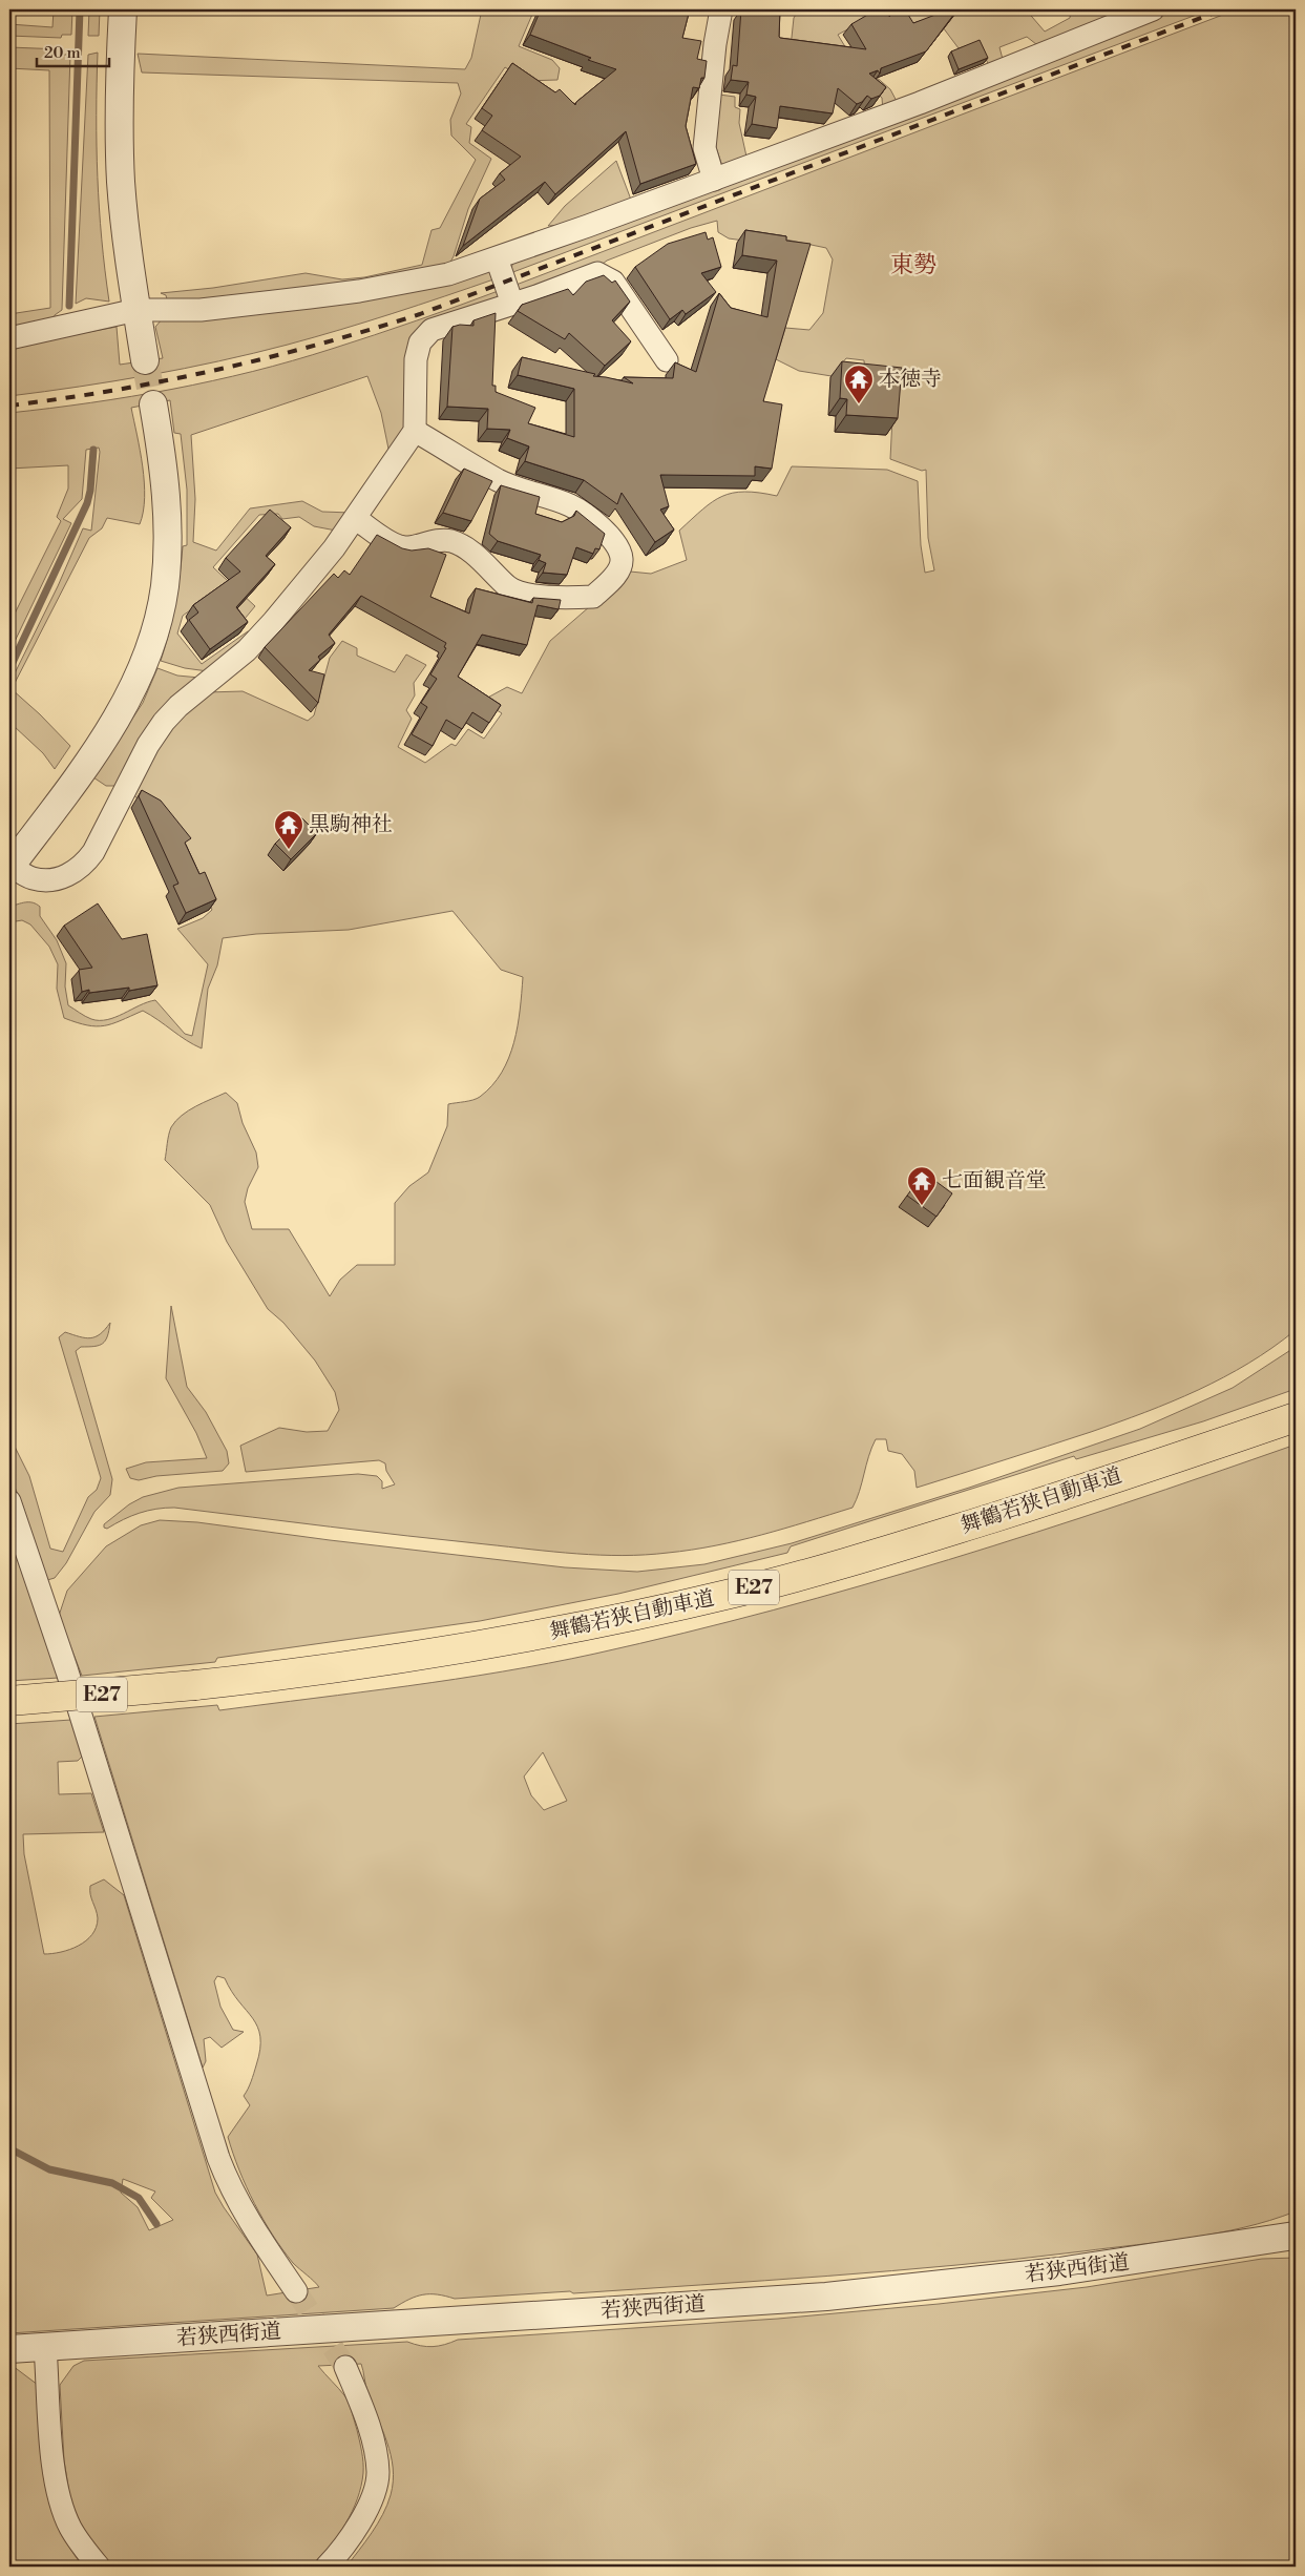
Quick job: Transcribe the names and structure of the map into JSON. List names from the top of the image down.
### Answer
{
  "streets": {
    "highway": ["舞鶴若狭自動車道", "E27"],
    "street": ["若狭西街道"]
  },
  "districts": ["東勢"],
  "places": {
    "temple": ["本徳寺", "黒駒神社", "七面観音堂"]
  },
  "scale_bar": "20 m"
}
